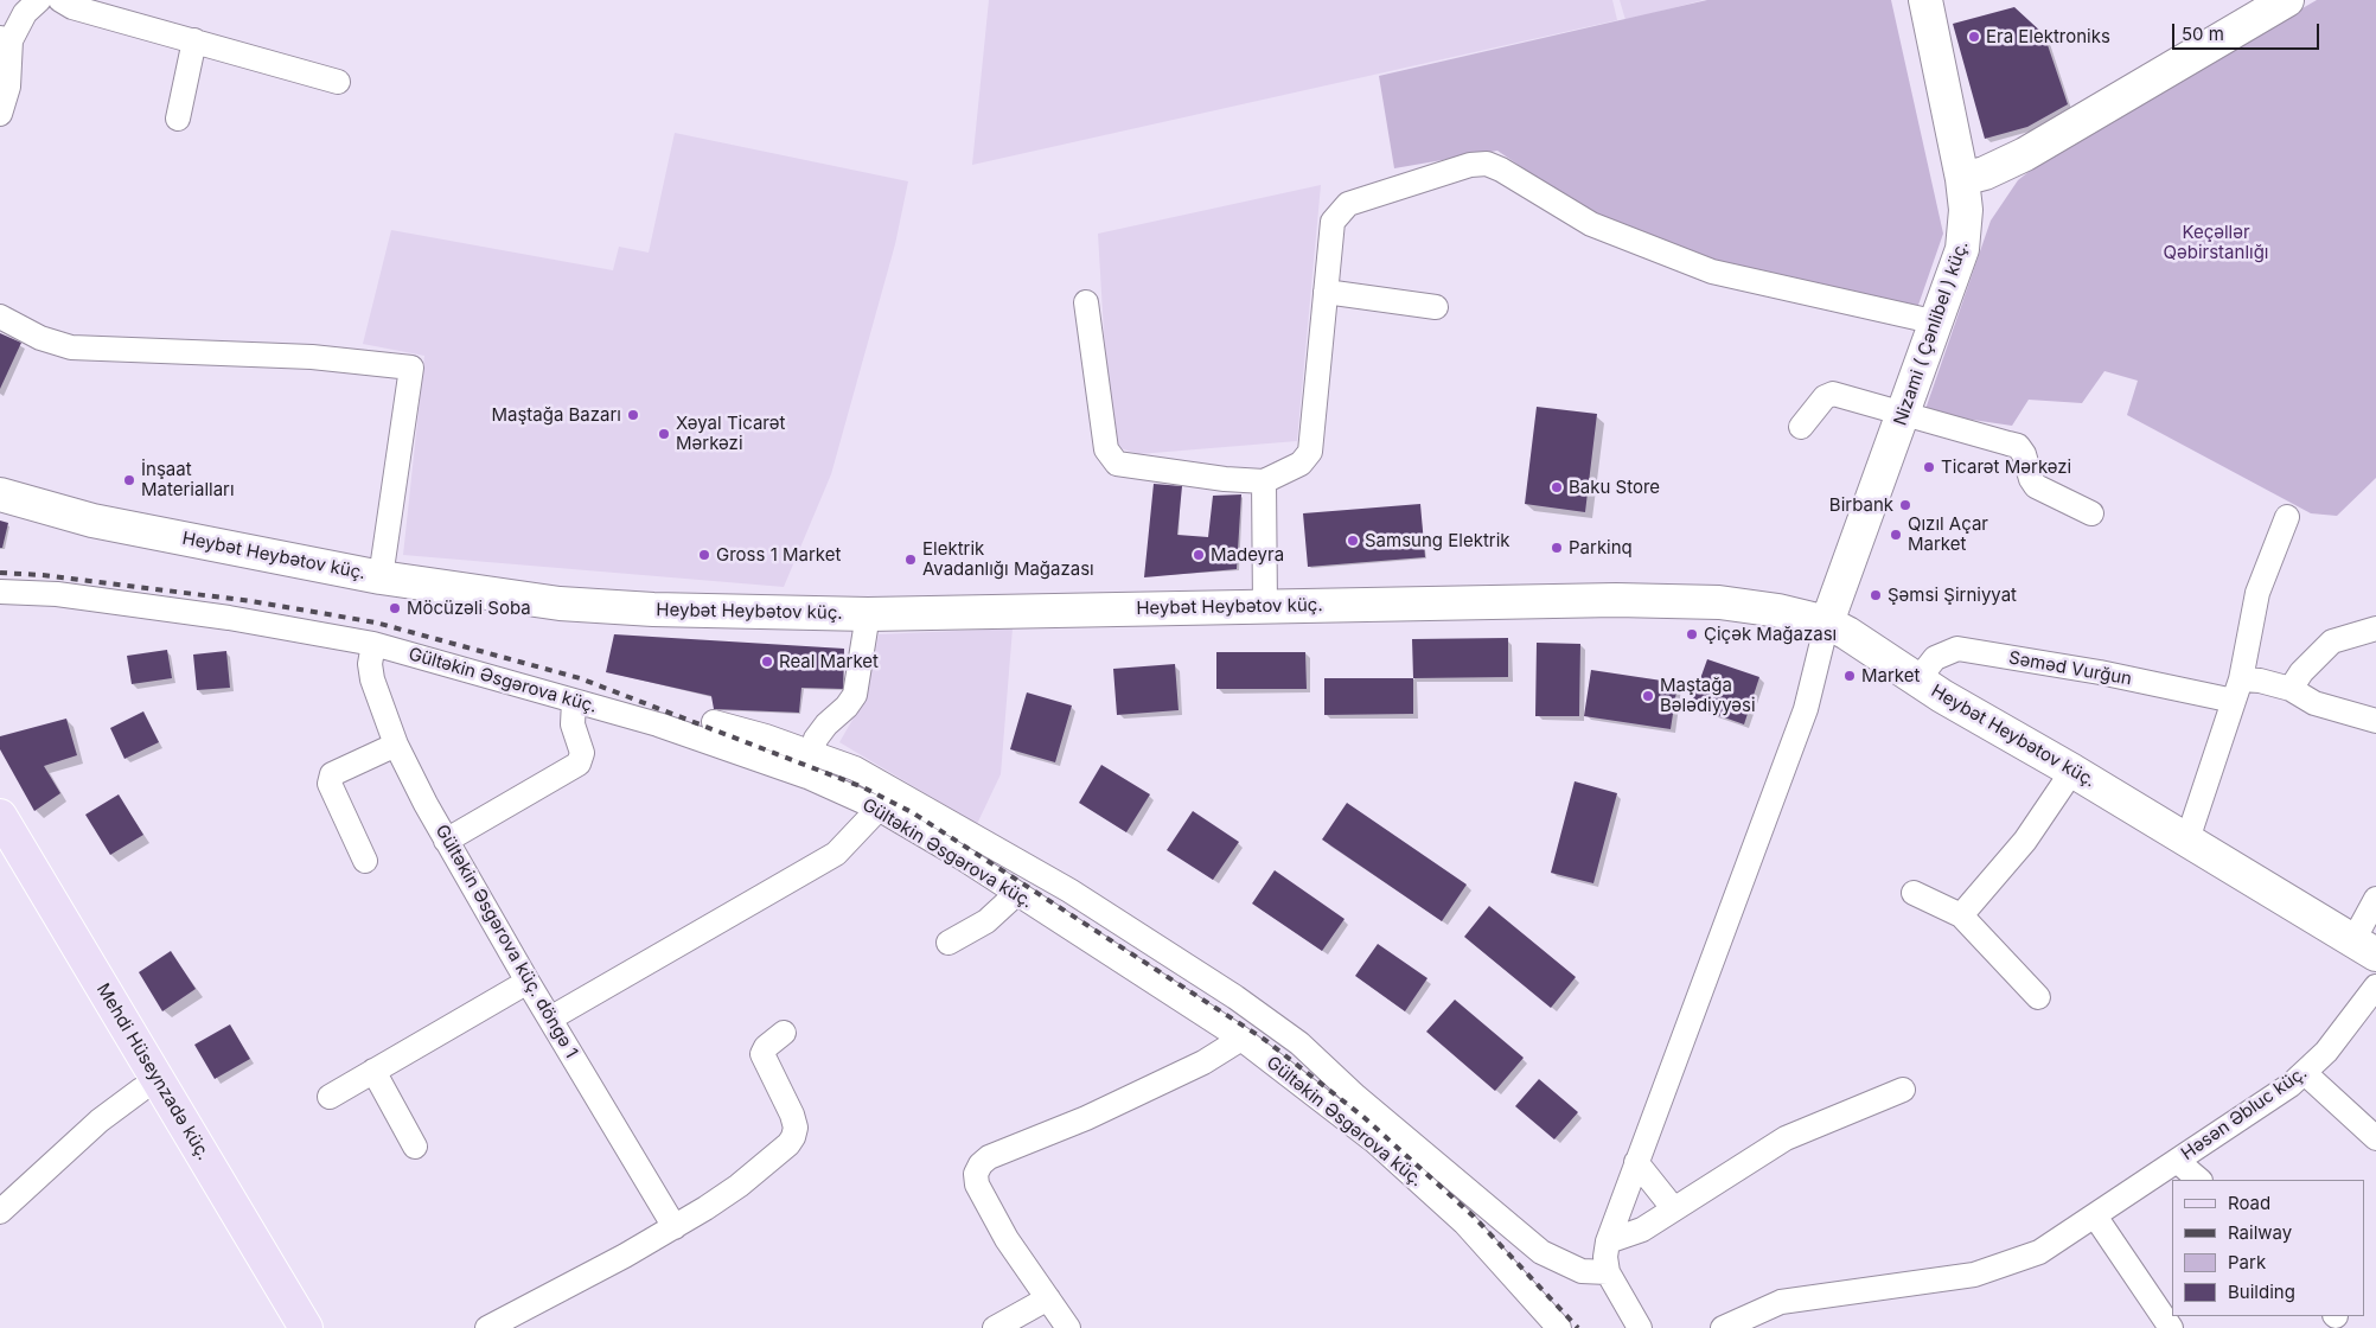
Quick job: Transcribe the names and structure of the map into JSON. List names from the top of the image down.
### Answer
{
  "streets": {
    "main road": ["Nizami ( Çənlibel ) küç.", "Heybət Heybətov küç.", "Mehdi Hüseynzadə küç."],
    "street": [
      "Səməd Vurğun",
      "Gültəkin Əsgərova küç.",
      "Gültəkin Əsgərova küç. döngə 1",
      "Həsən Əbluc küç."
    ]
  },
  "crossings": [
    ["Nizami ( Çənlibel ) küç.", "Heybət Heybətov küç."],
    ["Heybət Heybətov küç.", "Səməd Vurğun"],
    ["Gültəkin Əsgərova küç.", "Gültəkin Əsgərova küç. döngə 1"]
  ],
  "parks": ["Keçəllər Qəbirstanlığı"],
  "places": [
    "Era Elektroniks",
    "Maştağa Bazarı",
    "Xəyal Ticarət Mərkəzi",
    "Ticarət Mərkəzi",
    "İnşaat Materialları",
    "Baku Store",
    "Birbank",
    "Qızıl Açar Market",
    "Samsung Elektrik",
    "Parkinq",
    "Gross 1 Market",
    "Madeyra",
    "Elektrik Avadanlığı Mağazası",
    "Şəmsi Şirniyyat",
    "Möcüzəli Soba",
    "Çiçək Mağazası",
    "Real Market",
    "Market",
    "Maştağa Bələdiyyəsi"
  ],
  "legend": [
    "Road",
    "Railway",
    "Park",
    "Building"
  ],
  "scale_bar": "50 m"
}
